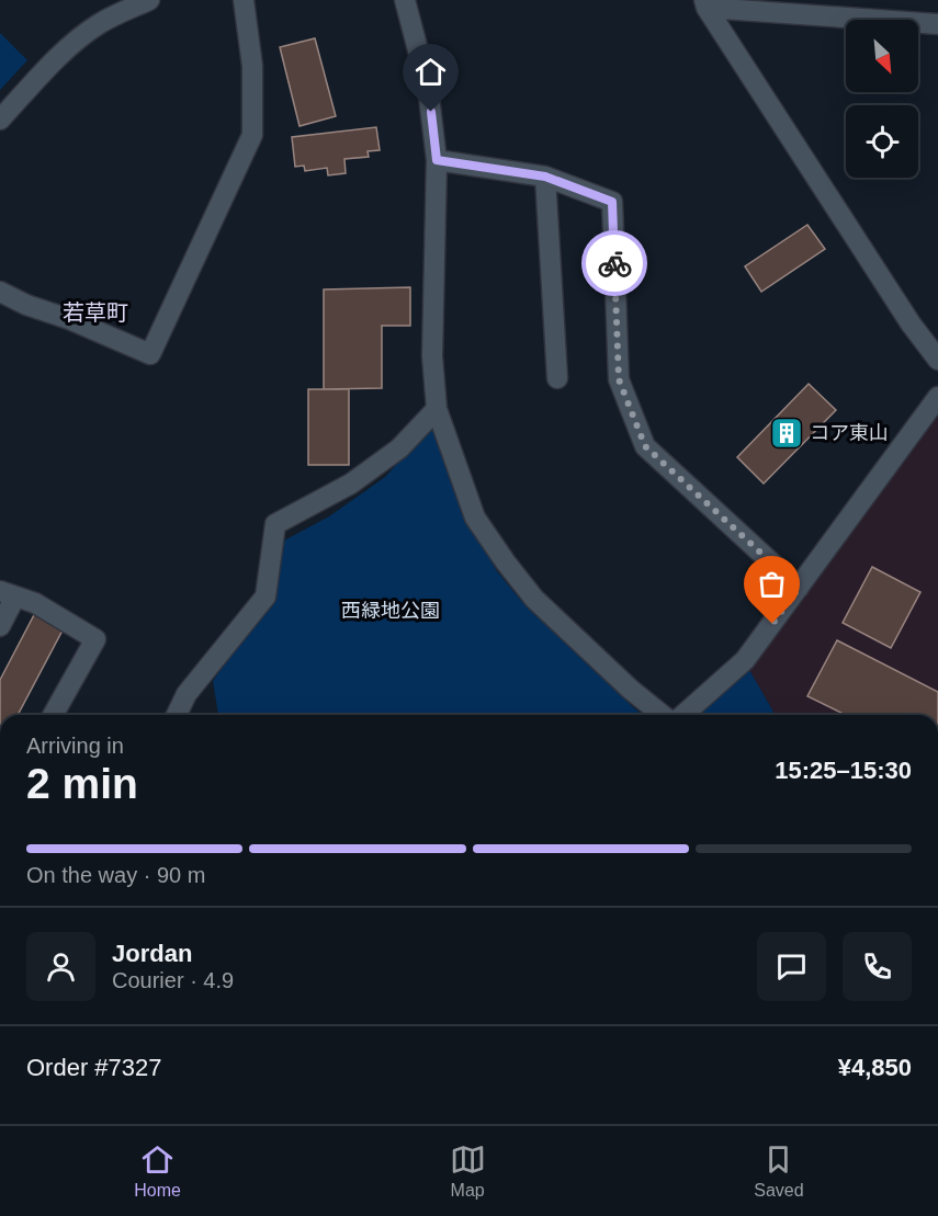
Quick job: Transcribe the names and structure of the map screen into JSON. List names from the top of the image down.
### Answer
{
  "districts": ["若草町"],
  "parks": ["西緑地公園"],
  "places": {
    "building": ["コア東山"]
  },
  "north": "bottom right",
  "page": {
    "heading": ["2 min", "Arriving in", "15:25–15:30"],
    "panel": [
      "Jordan",
      "Courier · 4.9",
      "Order #7327",
      "¥4,850"
    ],
    "bar": "On the way · 90 m",
    "tabs": ["Home", "Map", "Saved"]
  }
}
